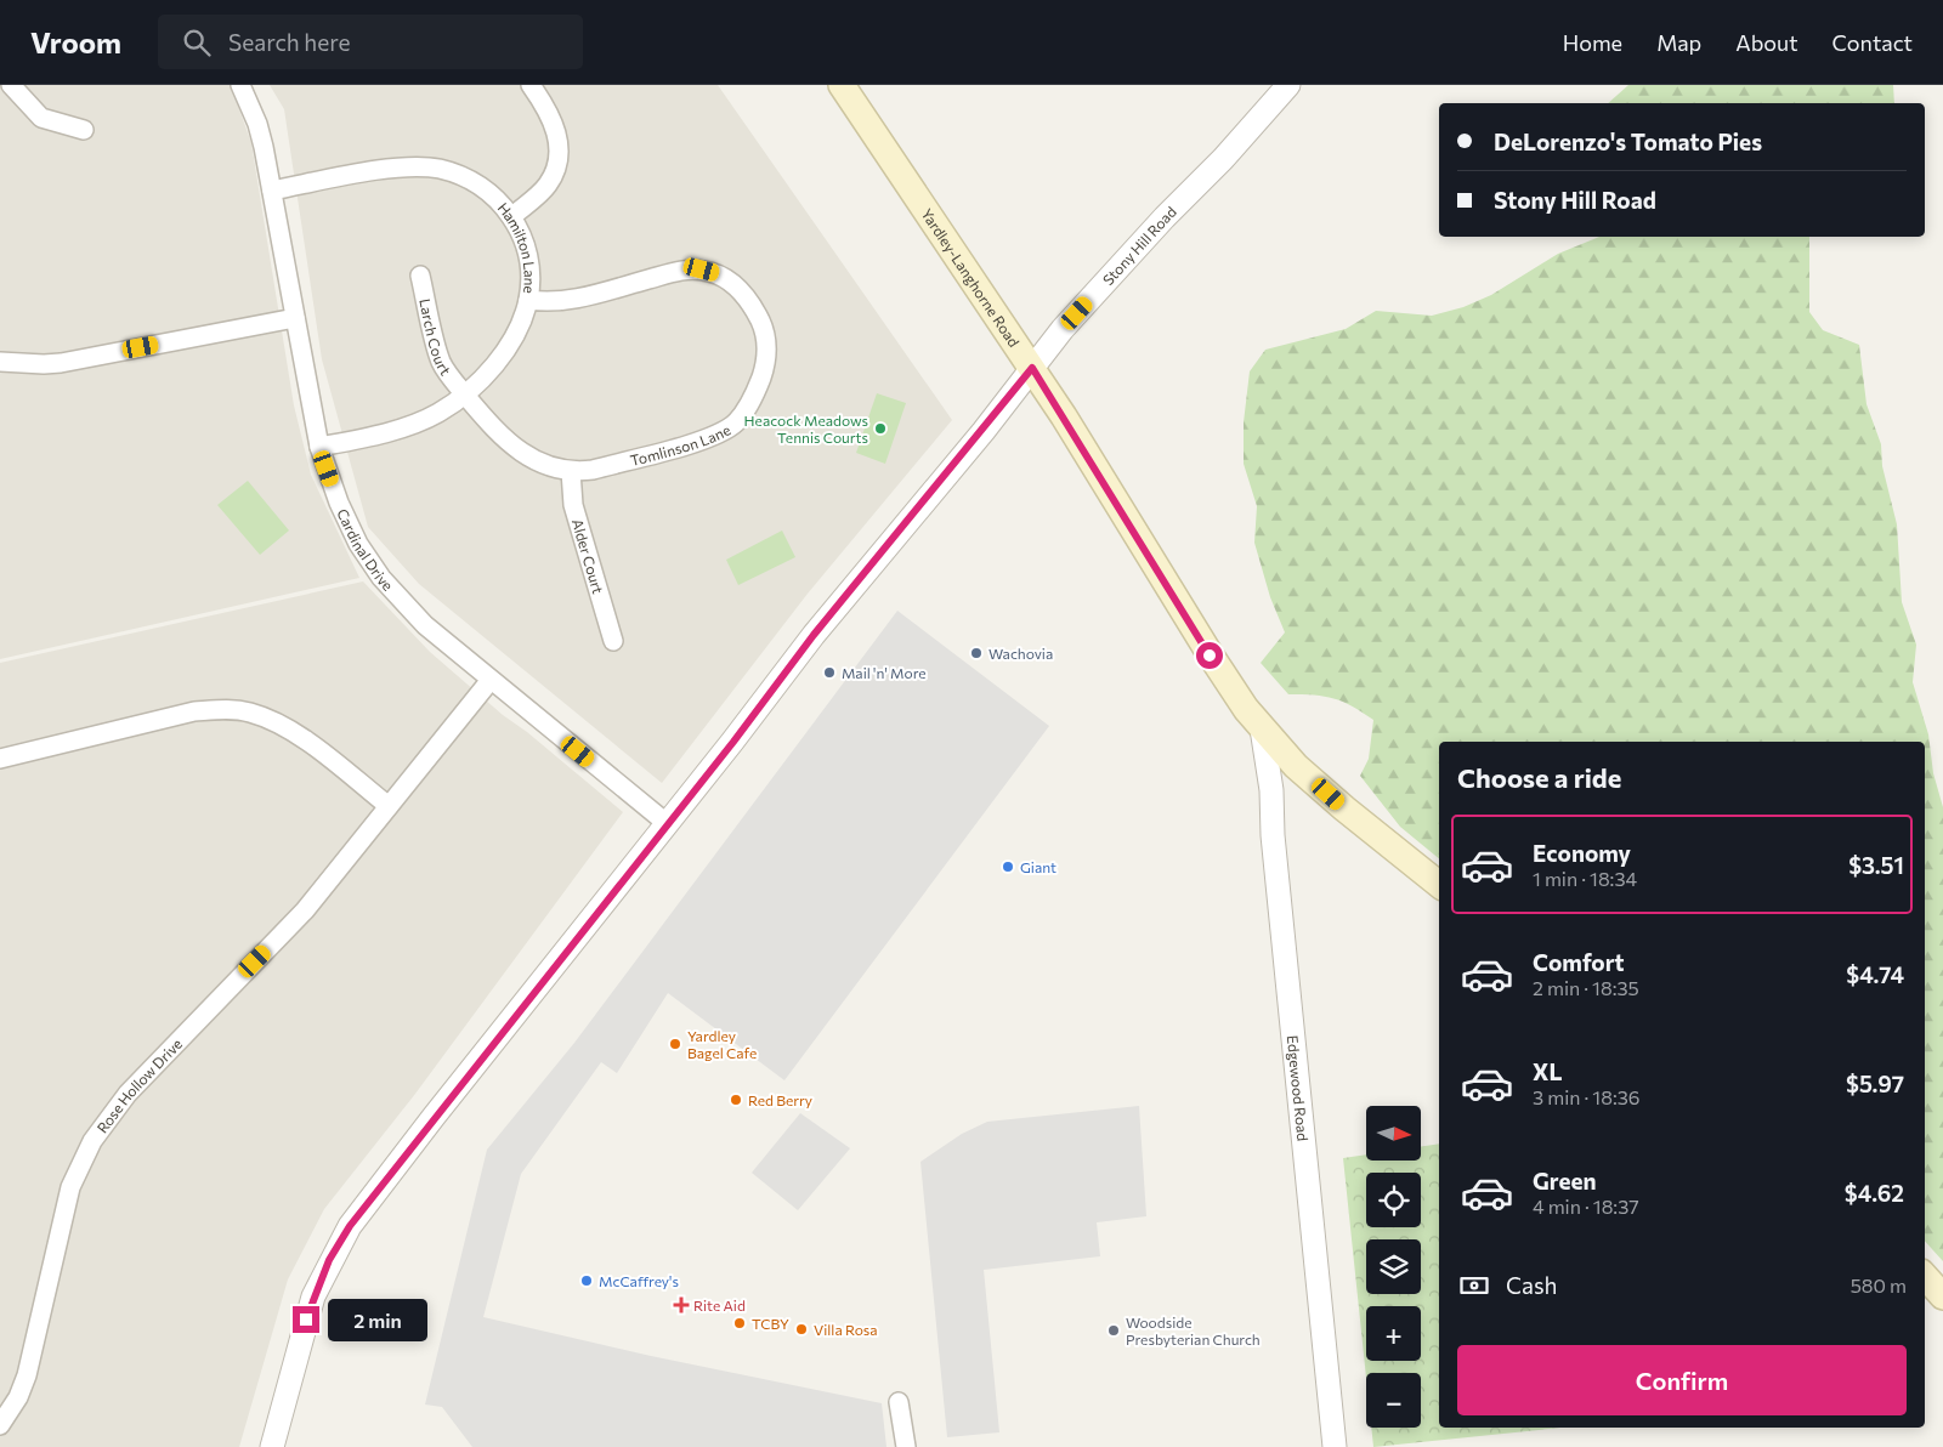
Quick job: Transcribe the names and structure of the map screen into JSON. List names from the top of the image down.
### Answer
{
  "streets": {
    "main road": ["Yardley-Langhorne Road"],
    "street": [
      "Stony Hill Road",
      "Hamilton Lane",
      "Larch Court",
      "Tomlinson Lane",
      "Cardinal Drive",
      "Alder Court",
      "Rose Hollow Drive",
      "Edgewood Road"
    ]
  },
  "crossings": [
    ["Stony Hill Road", "Yardley-Langhorne Road"],
    ["Stony Hill Road", "Cardinal Drive"],
    ["Hamilton Lane", "Larch Court"],
    ["Hamilton Lane", "Tomlinson Lane"],
    ["Hamilton Lane", "Cardinal Drive"],
    ["Yardley-Langhorne Road", "Edgewood Road"],
    ["Larch Court", "Tomlinson Lane"],
    ["Tomlinson Lane", "Alder Court"],
    ["Cardinal Drive", "Rose Hollow Drive"]
  ],
  "places": {
    "other": [
      "Heacock Meadows Tennis Courts",
      "Wachovia",
      "Mail 'n' More",
      "Giant",
      "Yardley Bagel Cafe",
      "Red Berry",
      "McCaffrey's",
      "TCBY",
      "Villa Rosa",
      "Woodside Presbyterian Church"
    ],
    "health": ["Rite Aid"]
  },
  "north": "right",
  "page": {
    "header": "Vroom",
    "search": "Search here",
    "nav": [
      "Home",
      "Map",
      "About",
      "Contact"
    ],
    "banner": ["DeLorenzo's Tomato Pies", "Stony Hill Road"],
    "heading": "Choose a ride",
    "list": [
      {
        "name": "Economy",
        "note": "1 min · 18:34",
        "value": "$3.51"
      },
      {
        "name": "Comfort",
        "note": "2 min · 18:35",
        "value": "$4.74"
      },
      {
        "name": "XL",
        "note": "3 min · 18:36",
        "value": "$5.97"
      },
      {
        "name": "Green",
        "note": "4 min · 18:37",
        "value": "$4.62"
      }
    ],
    "map_buttons": ["+", "−"],
    "pay": ["Cash", "580 m"],
    "bubble": "2 min",
    "buttons": "Confirm"
  }
}
